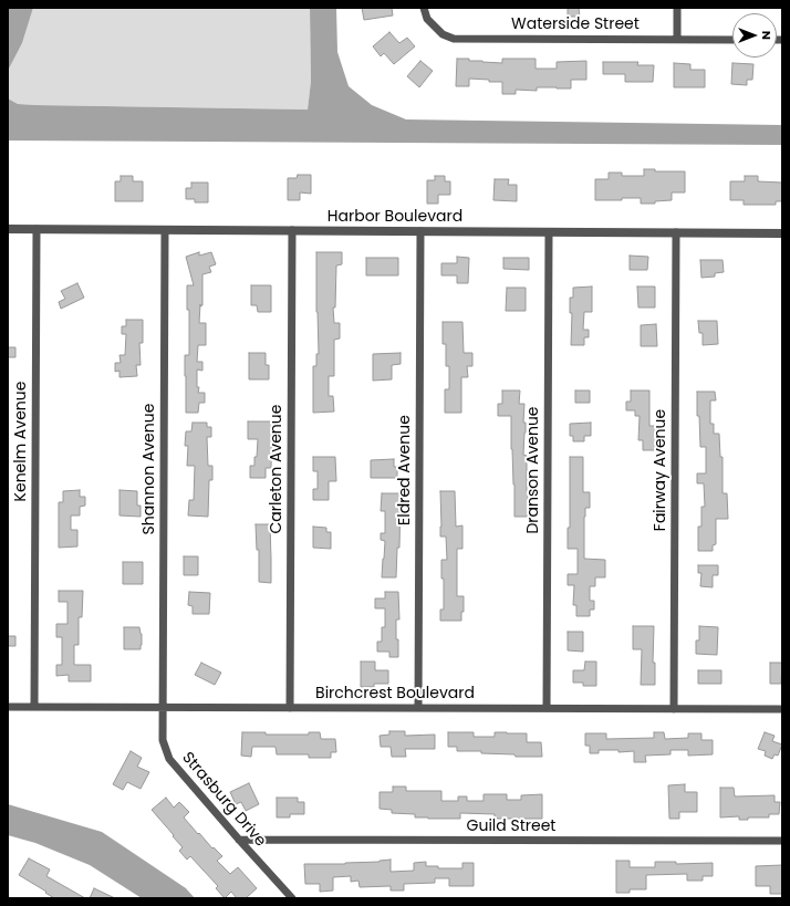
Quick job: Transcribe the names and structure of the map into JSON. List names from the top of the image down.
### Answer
{
  "streets": {
    "street": [
      "Waterside Street",
      "Harbor Boulevard",
      "Kenelm Avenue",
      "Shannon Avenue",
      "Carleton Avenue",
      "Eldred Avenue",
      "Dranson Avenue",
      "Fairway Avenue",
      "Birchcrest Boulevard",
      "Strasburg Drive",
      "Guild Street"
    ]
  },
  "crossings": [
    ["Harbor Boulevard", "Kenelm Avenue"],
    ["Harbor Boulevard", "Shannon Avenue"],
    ["Harbor Boulevard", "Carleton Avenue"],
    ["Harbor Boulevard", "Eldred Avenue"],
    ["Harbor Boulevard", "Dranson Avenue"],
    ["Harbor Boulevard", "Fairway Avenue"],
    ["Kenelm Avenue", "Birchcrest Boulevard"],
    ["Shannon Avenue", "Birchcrest Boulevard"],
    ["Shannon Avenue", "Strasburg Drive"],
    ["Carleton Avenue", "Birchcrest Boulevard"],
    ["Eldred Avenue", "Birchcrest Boulevard"],
    ["Dranson Avenue", "Birchcrest Boulevard"],
    ["Fairway Avenue", "Birchcrest Boulevard"],
    ["Birchcrest Boulevard", "Strasburg Drive"],
    ["Strasburg Drive", "Guild Street"]
  ],
  "north": "right"
}
